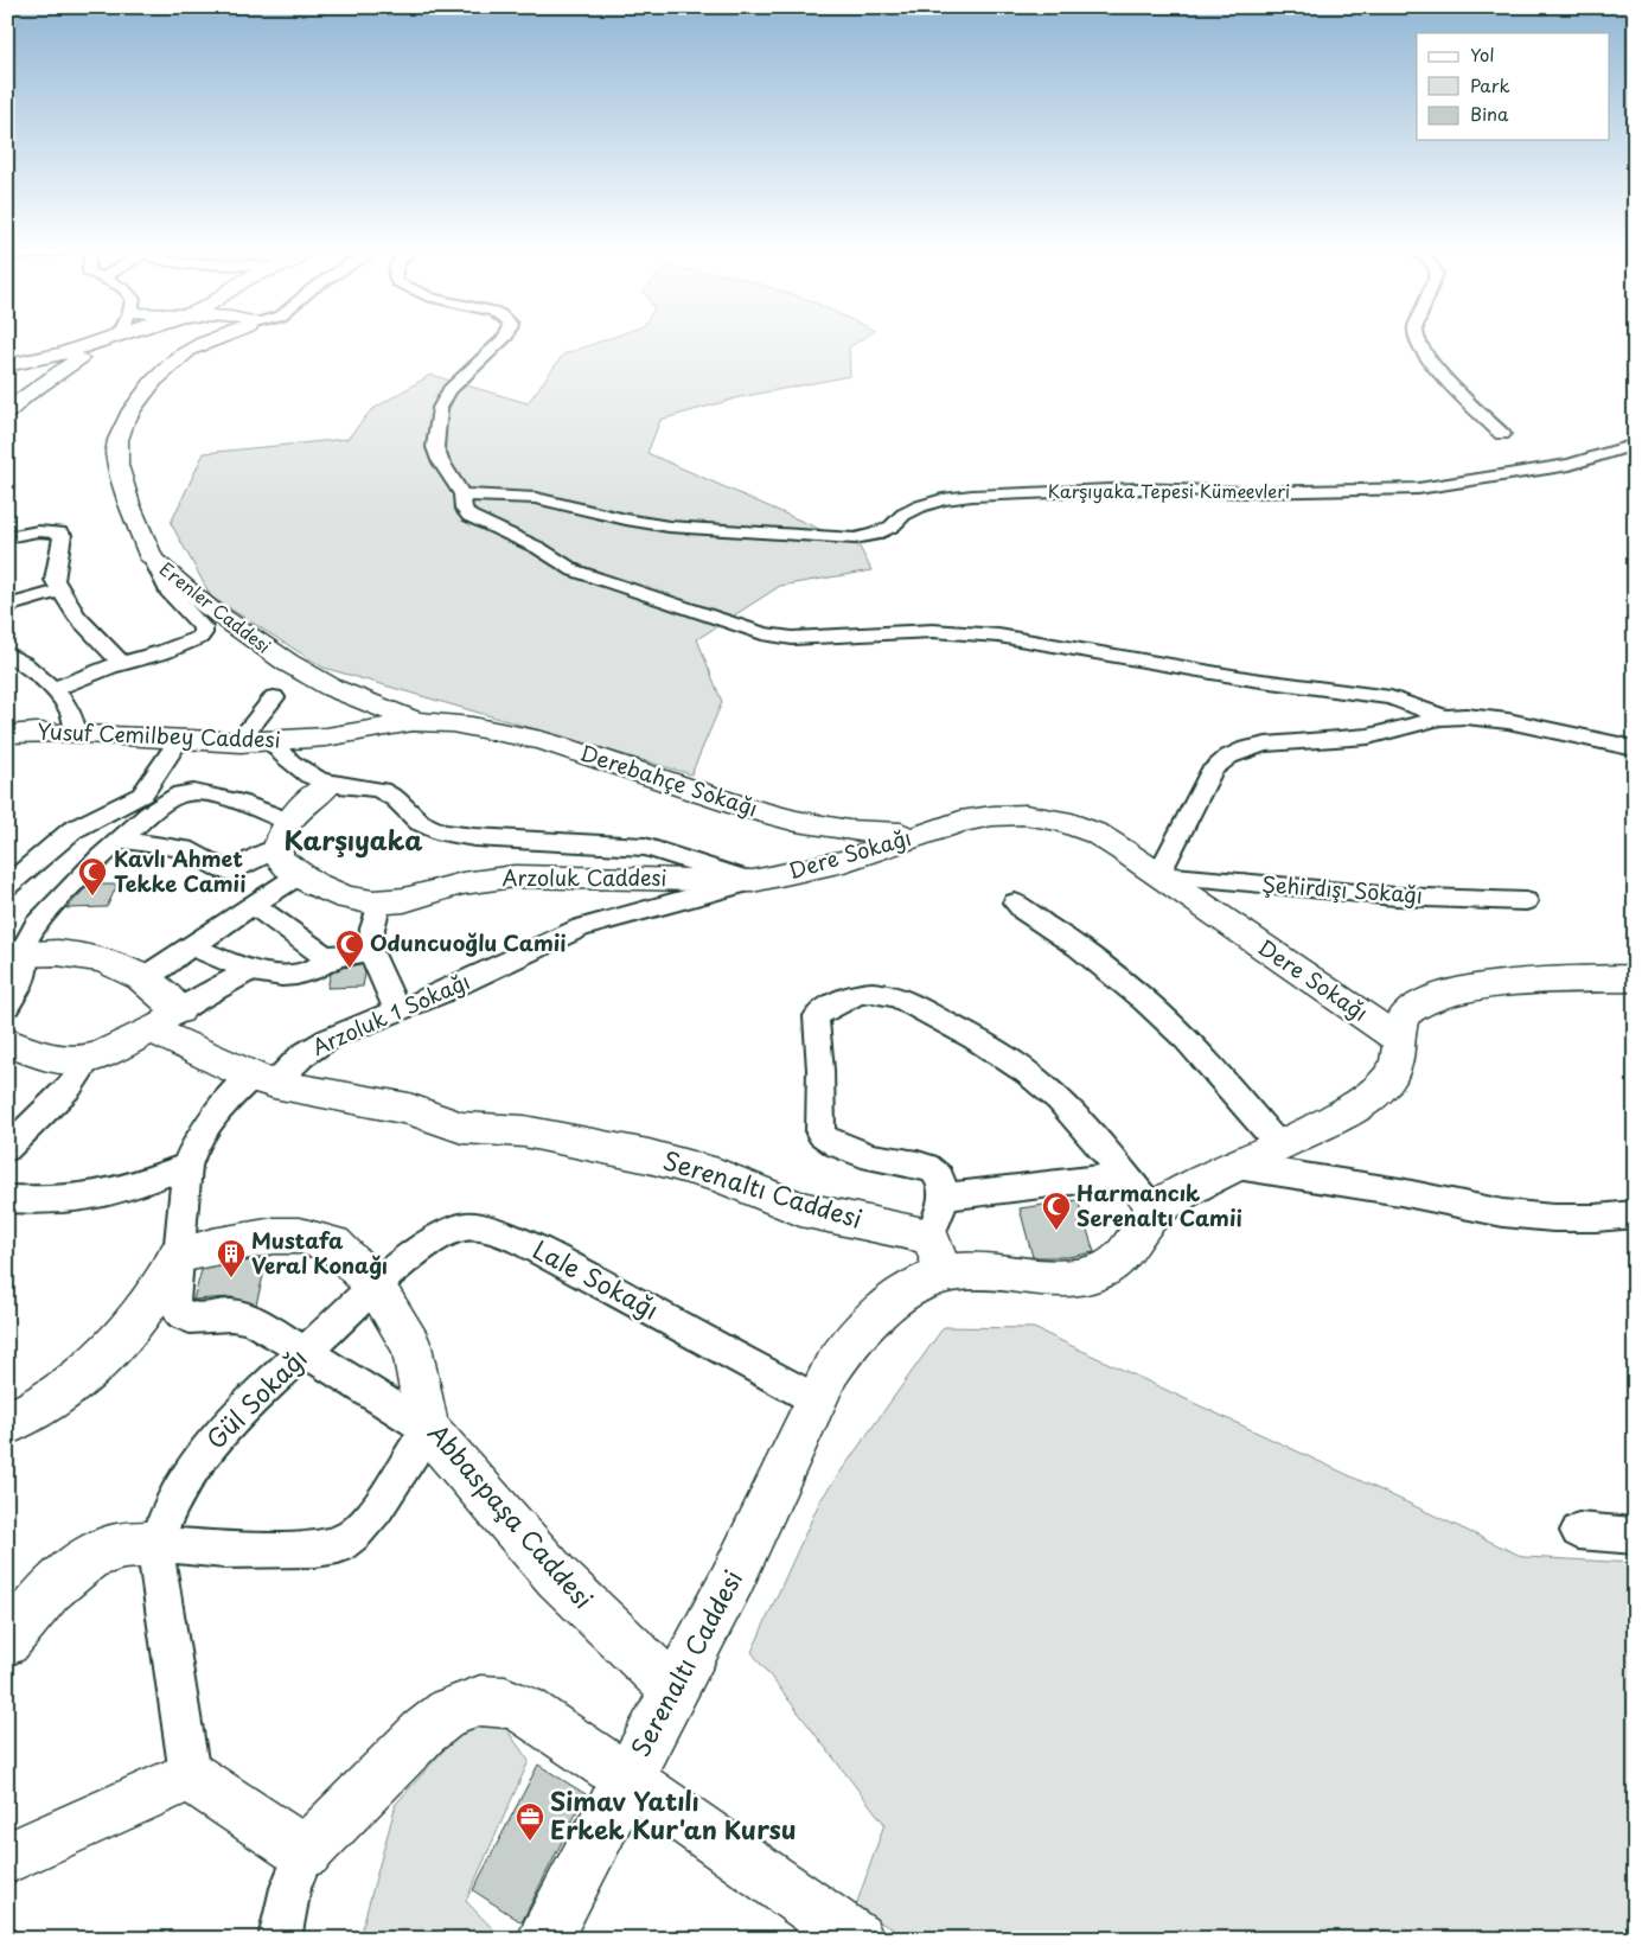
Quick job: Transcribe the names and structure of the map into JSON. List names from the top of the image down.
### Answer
{
  "streets": {
    "street": [
      "Karşıyaka Tepesi Kümeevleri",
      "Erenler Caddesi",
      "Yusuf Cemilbey Caddesi",
      "Derebahçe Sokağı",
      "Dere Sokağı",
      "Arzoluk Caddesi",
      "Şehirdışı Sokağı",
      "Arzoluk 1 Sokağı",
      "Serenaltı Caddesi",
      "Lale Sokağı",
      "Gül Sokağı",
      "Abbaspaşa Caddesi"
    ]
  },
  "crossings": [
    ["Erenler Caddesi", "Yusuf Cemilbey Caddesi"],
    ["Erenler Caddesi", "Derebahçe Sokağı"],
    ["Yusuf Cemilbey Caddesi", "Derebahçe Sokağı"],
    ["Derebahçe Sokağı", "Dere Sokağı"],
    ["Dere Sokağı", "Arzoluk Caddesi"],
    ["Dere Sokağı", "Şehirdışı Sokağı"],
    ["Dere Sokağı", "Arzoluk 1 Sokağı"],
    ["Arzoluk Caddesi", "Arzoluk 1 Sokağı"],
    ["Arzoluk 1 Sokağı", "Serenaltı Caddesi"],
    ["Arzoluk 1 Sokağı", "Gül Sokağı"],
    ["Arzoluk 1 Sokağı", "Abbaspaşa Caddesi"],
    ["Serenaltı Caddesi", "Lale Sokağı"],
    ["Serenaltı Caddesi", "Abbaspaşa Caddesi"],
    ["Lale Sokağı", "Gül Sokağı"],
    ["Lale Sokağı", "Abbaspaşa Caddesi"],
    ["Gül Sokağı", "Abbaspaşa Caddesi"]
  ],
  "districts": ["Karşıyaka"],
  "places": {
    "mosque": ["Kavlı Ahmet Tekke Camii", "Oduncuoğlu Camii", "Harmancık Serenaltı Camii"],
    "building": ["Mustafa Veral Konağı"],
    "office": ["Simav Yatılı Erkek Kur'an Kursu"]
  },
  "legend": ["Yol", "Park", "Bina"]
}
